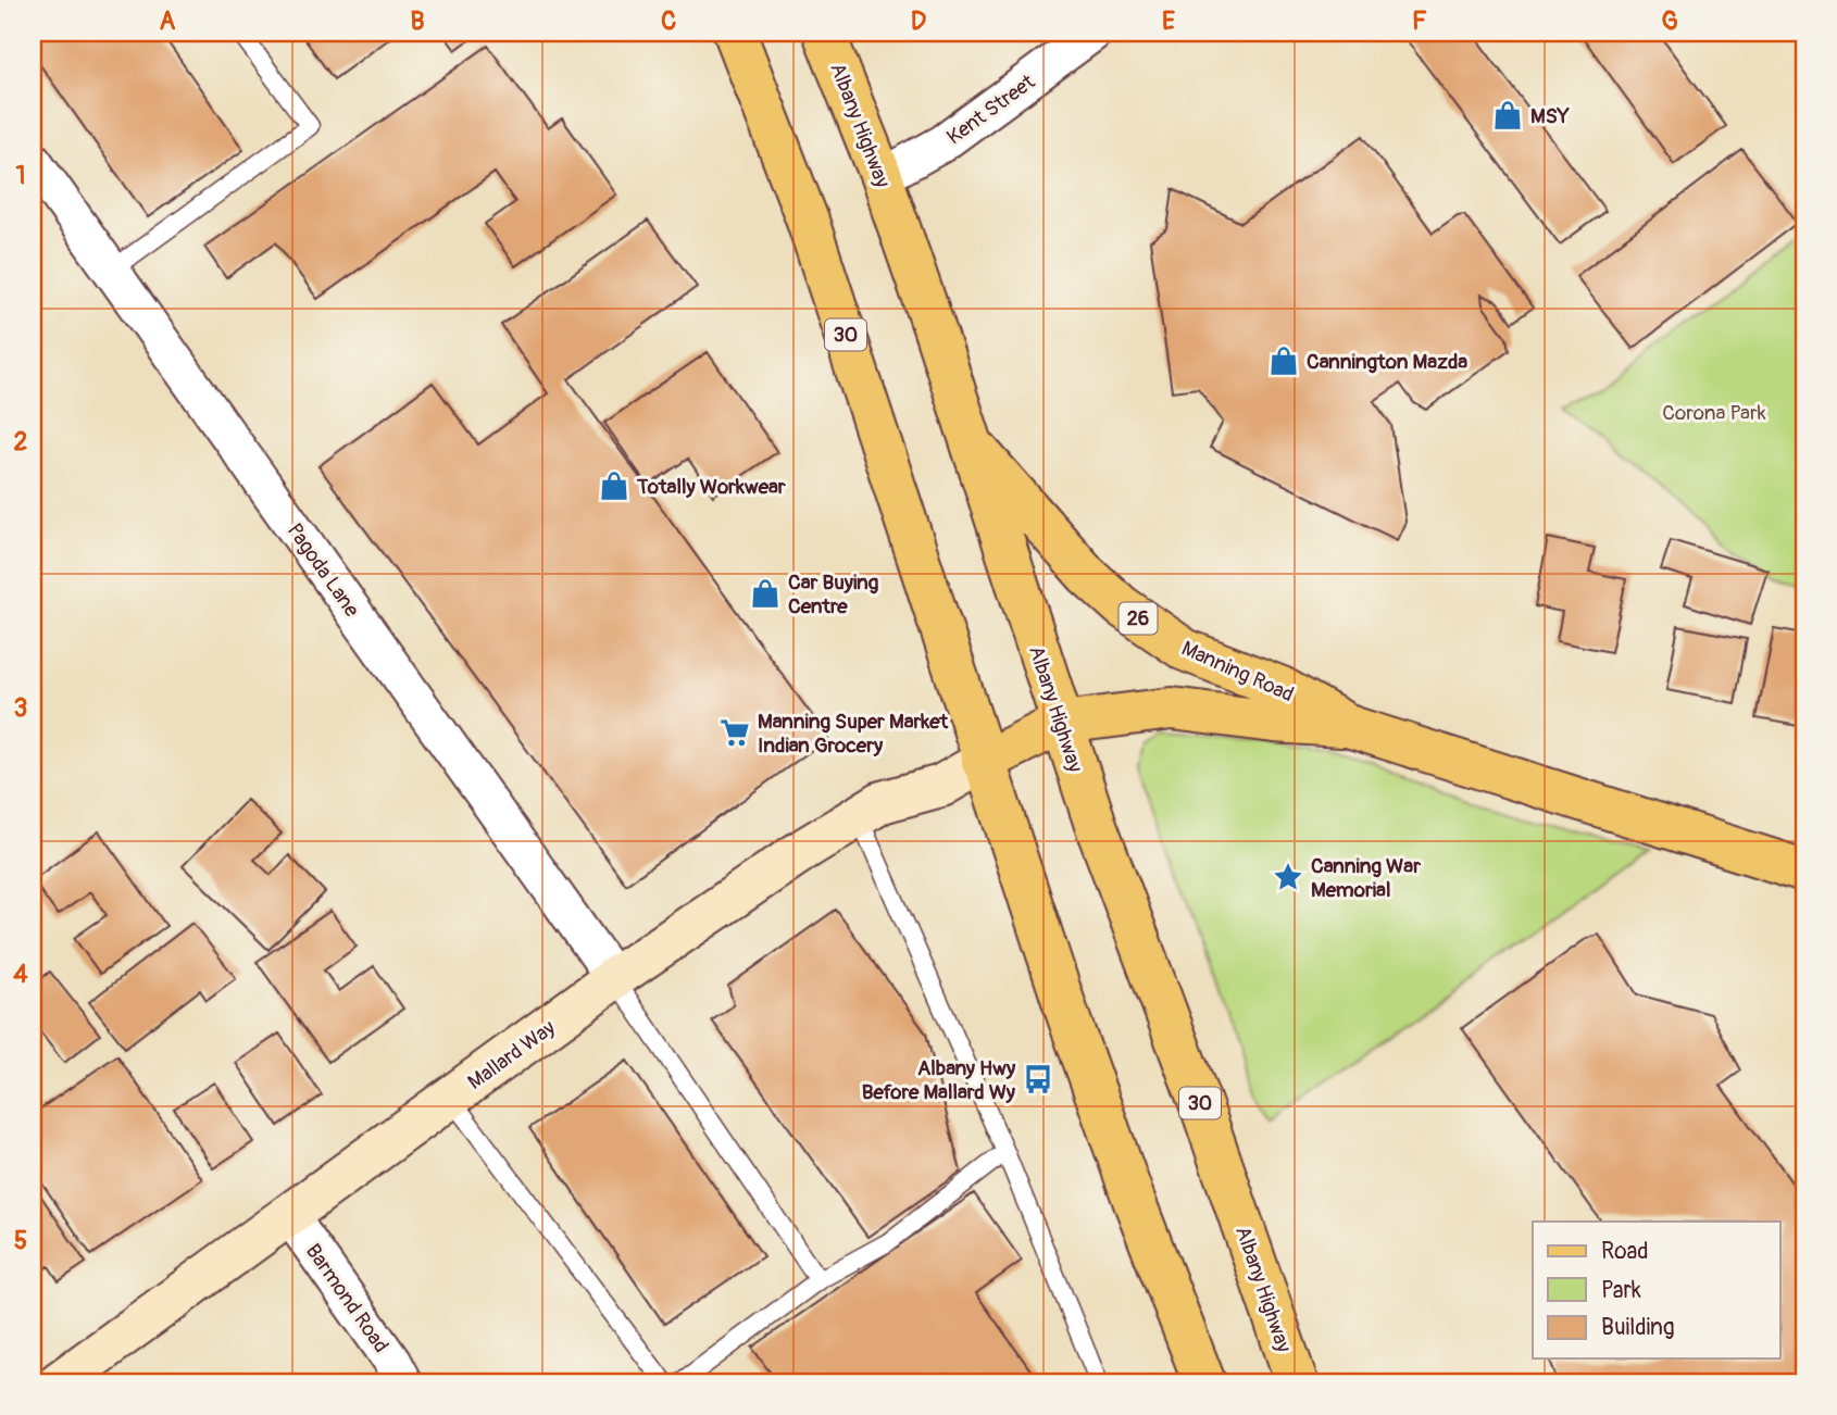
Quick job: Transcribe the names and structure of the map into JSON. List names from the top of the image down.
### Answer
{
  "streets": {
    "main road": [
      "Albany Highway",
      "30",
      "26",
      "Manning Road"
    ],
    "street": [
      "Kent Street",
      "Pagoda Lane",
      "Mallard Way",
      "Barmond Road"
    ]
  },
  "crossings": [
    ["Kent Street", "Albany Highway"],
    ["Albany Highway", "Manning Road"],
    ["30", "Manning Road"],
    ["30", "Mallard Way"],
    ["Pagoda Lane", "Mallard Way"],
    ["Manning Road", "Mallard Way"],
    ["Mallard Way", "Barmond Road"]
  ],
  "parks": ["Corona Park"],
  "places": {
    "shop": [
      "MSY",
      "Cannington Mazda",
      "Totally Workwear",
      "Car Buying Centre"
    ],
    "supermarket": ["Manning Super Market Indian Grocery"],
    "place": ["Canning War Memorial"],
    "bus stop": ["Albany Hwy Before Mallard Wy"]
  },
  "legend": ["Road", "Park", "Building"],
  "grid": {
    "columns": [
      "A",
      "B",
      "C",
      "D",
      "E",
      "F",
      "G"
    ],
    "rows": [
      "1",
      "2",
      "3",
      "4",
      "5"
    ]
  }
}
